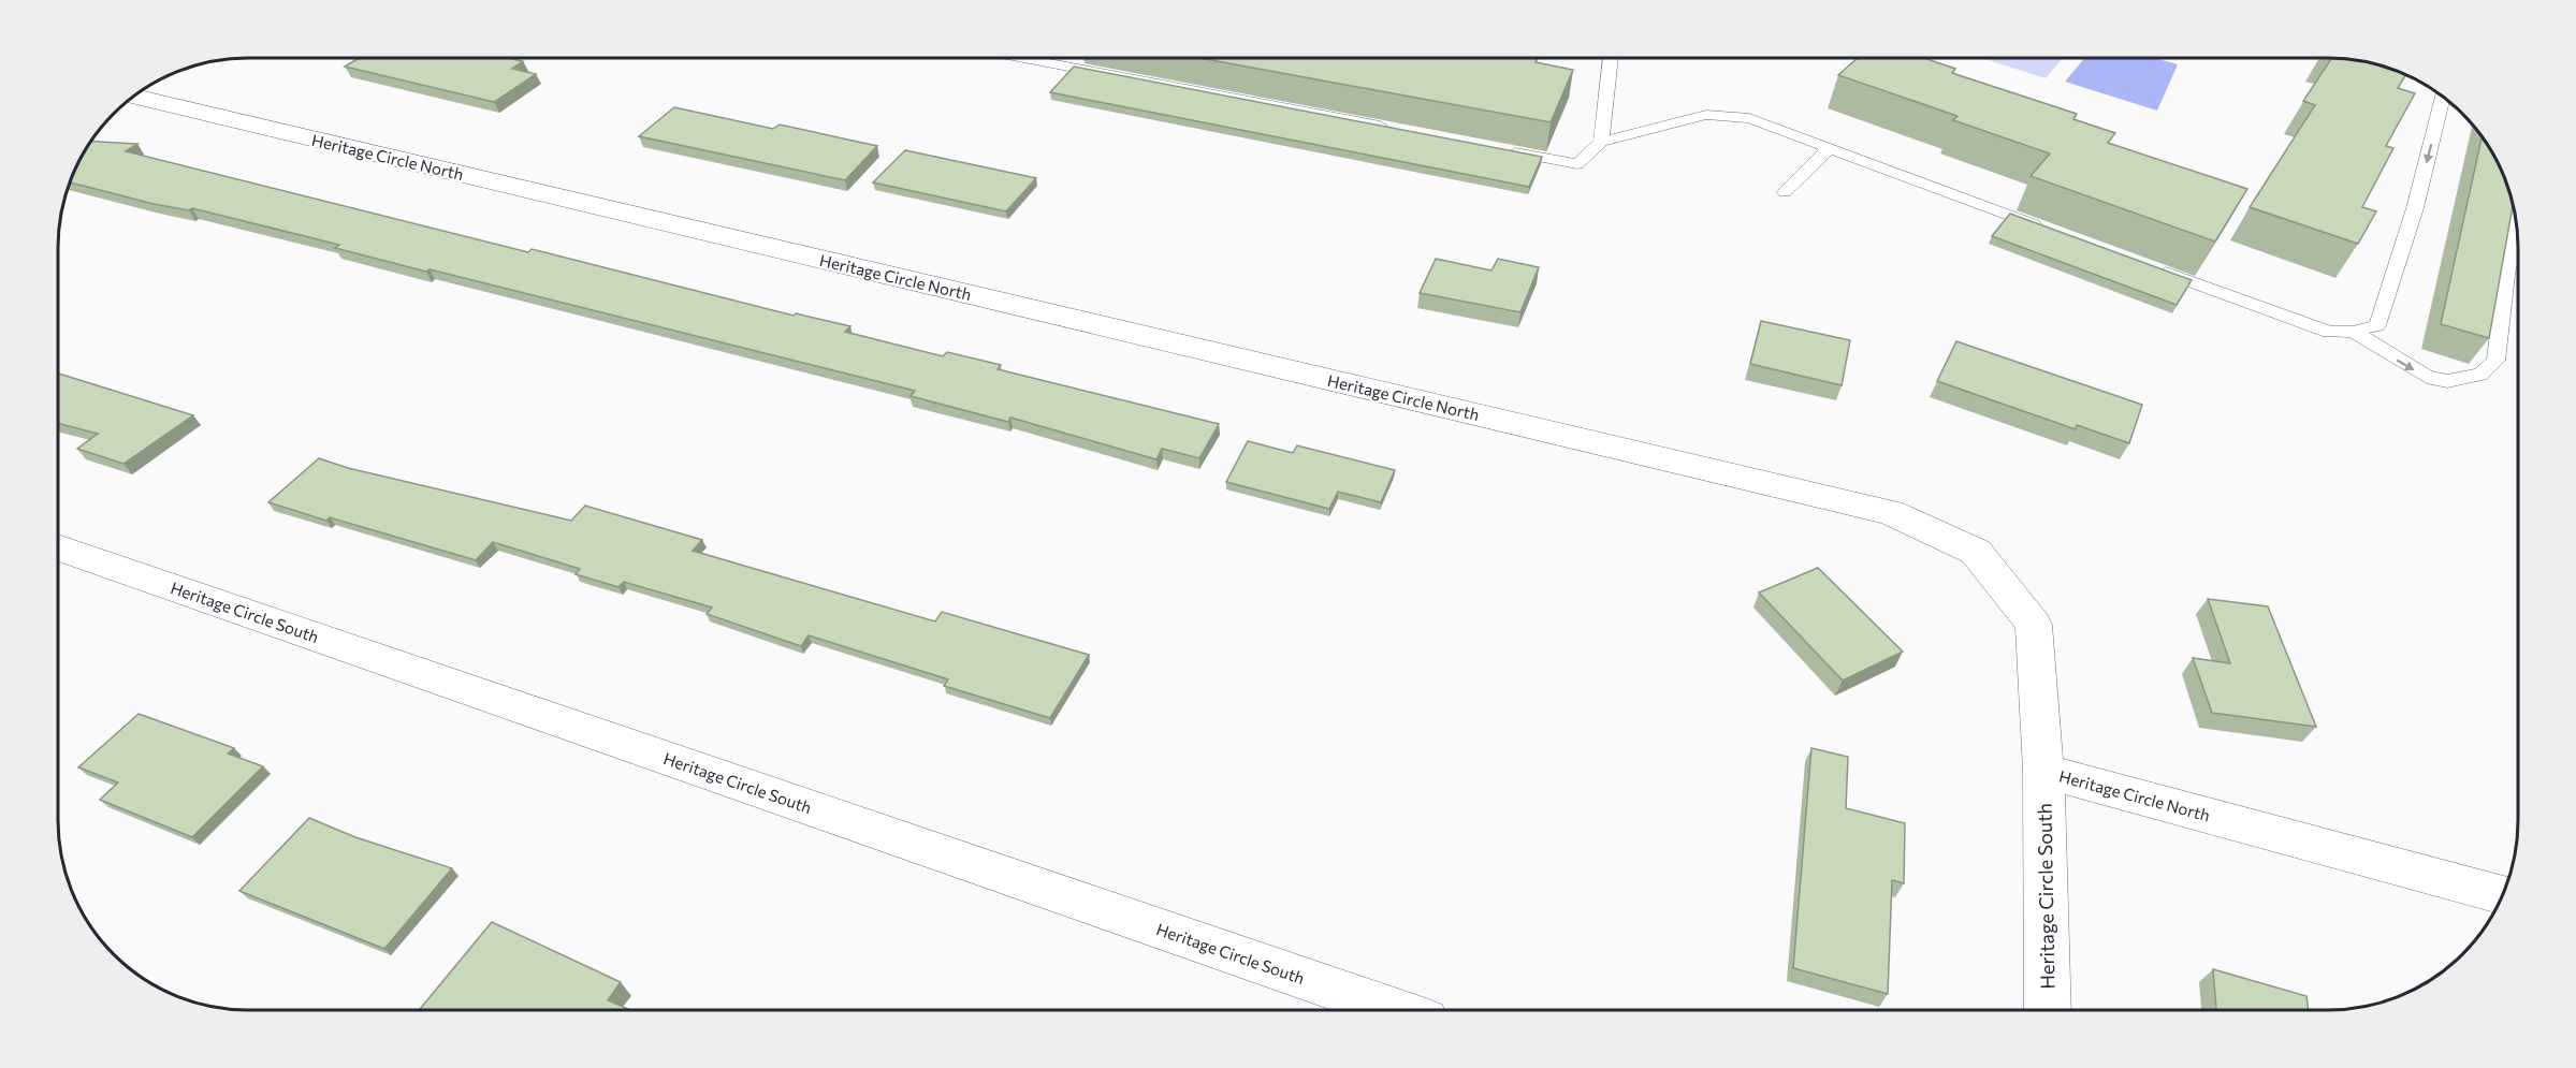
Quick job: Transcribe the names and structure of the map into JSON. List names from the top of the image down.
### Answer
{
  "streets": {
    "street": ["Heritage Circle North", "Heritage Circle South"]
  },
  "crossings": [
    ["Heritage Circle North", "Heritage Circle South"]
  ]
}
